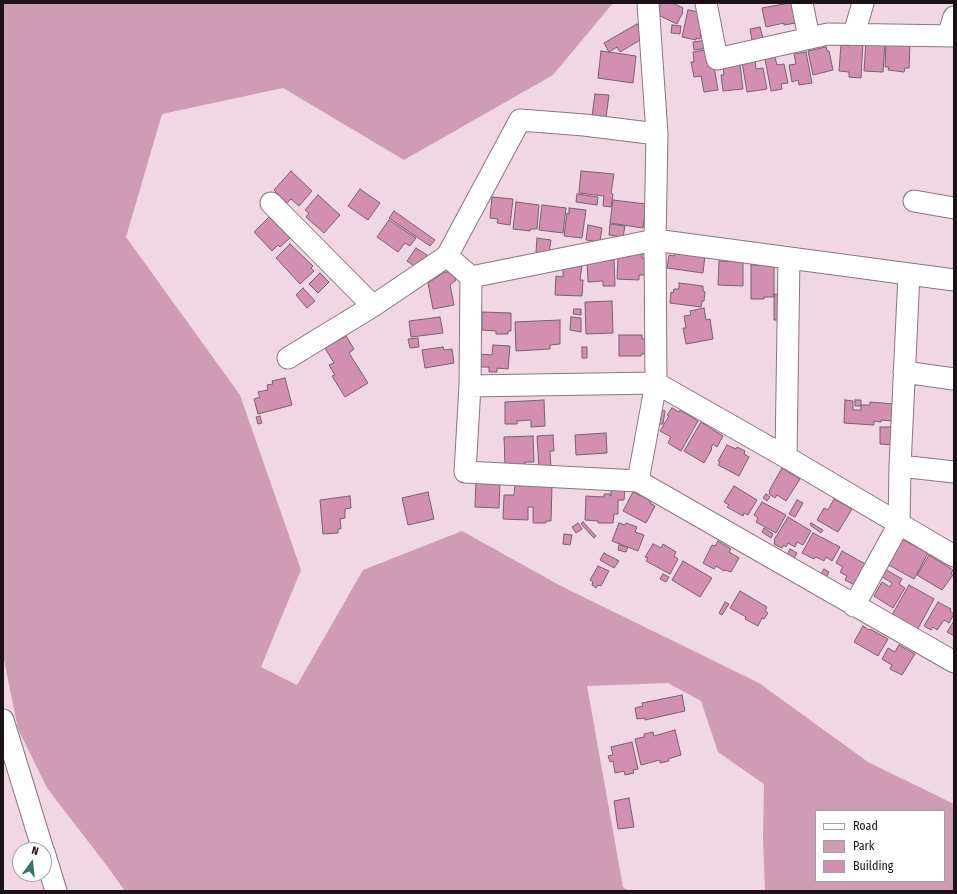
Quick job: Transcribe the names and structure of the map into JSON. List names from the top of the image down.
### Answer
{
  "legend": ["Road", "Park", "Building"],
  "north": "top"
}
